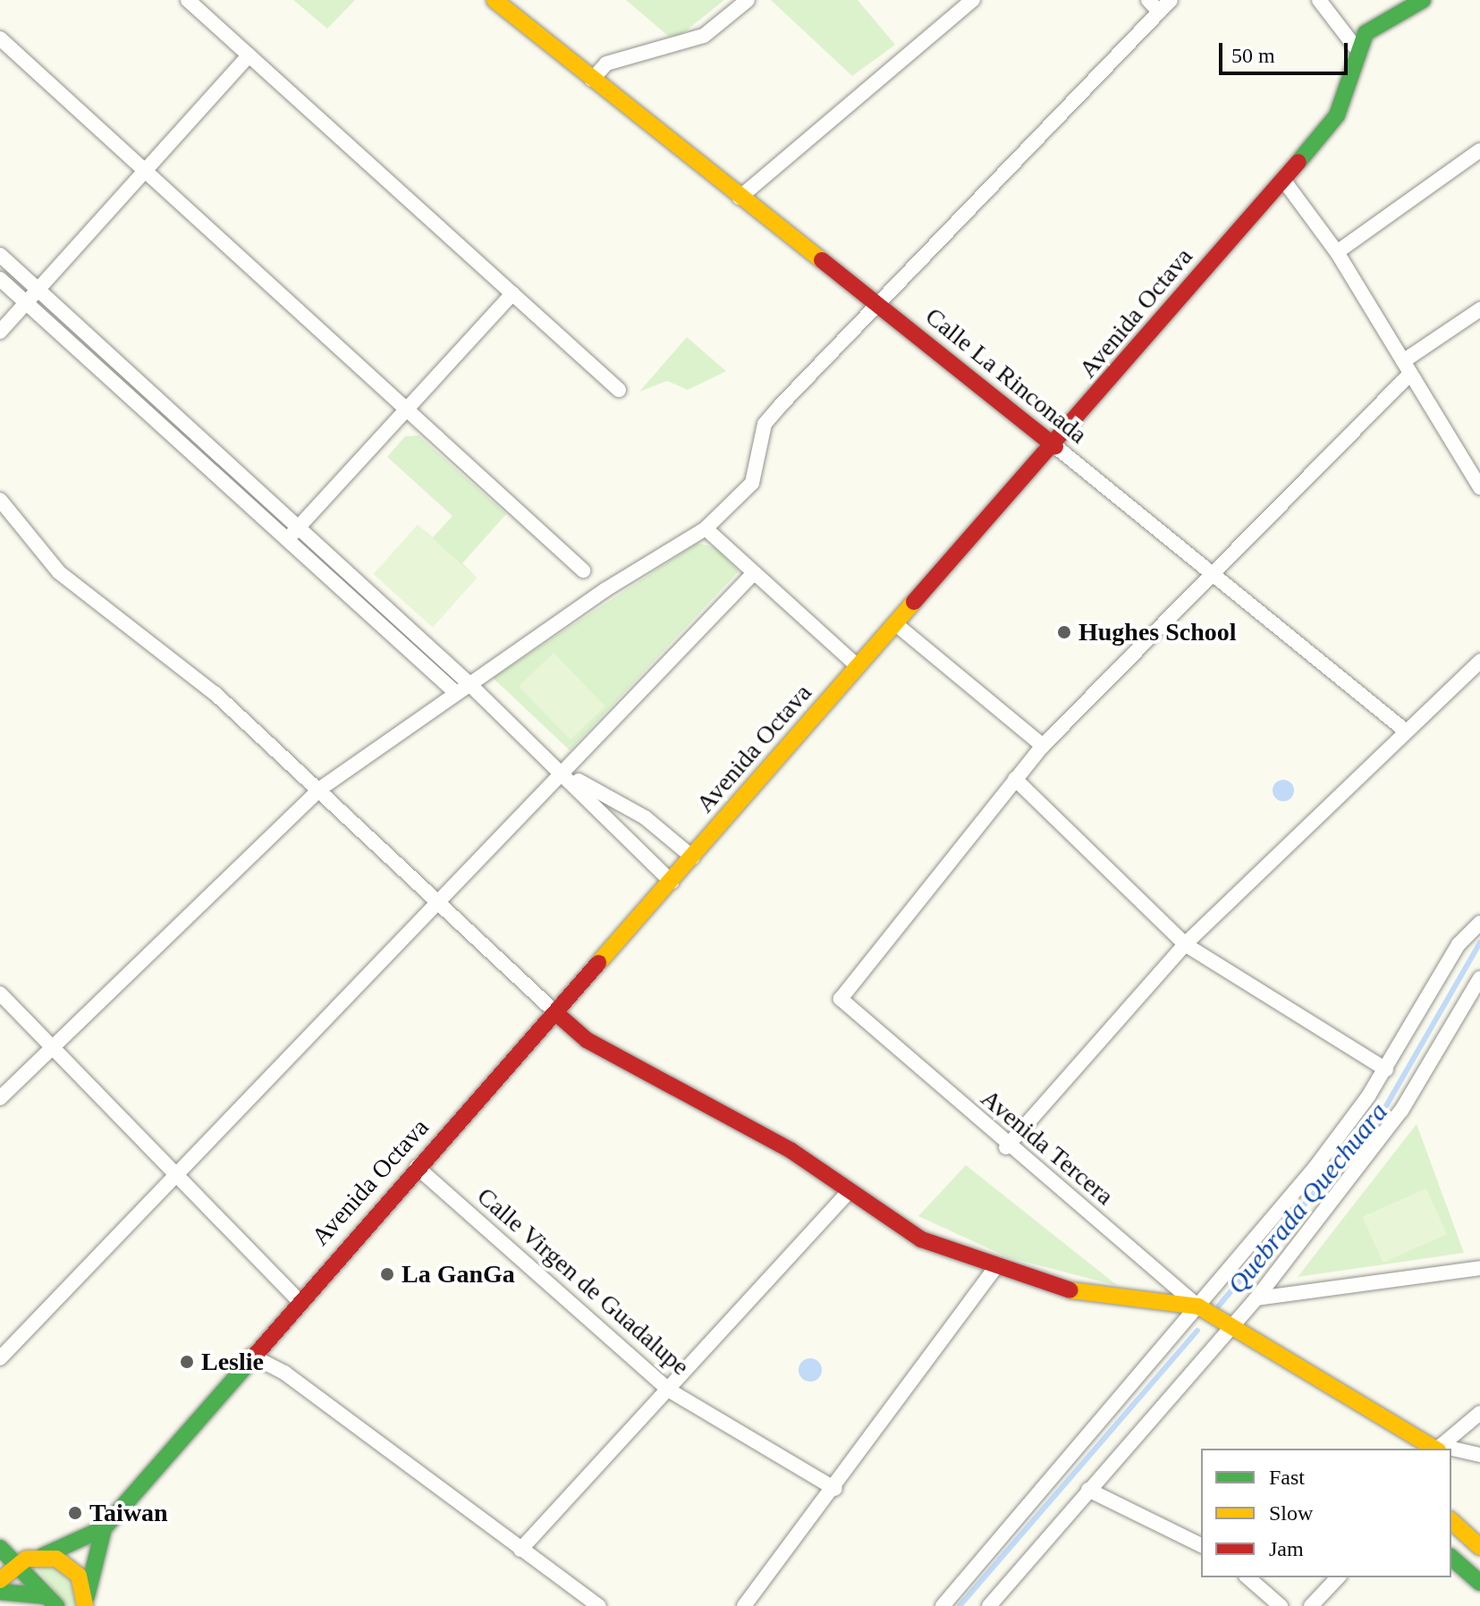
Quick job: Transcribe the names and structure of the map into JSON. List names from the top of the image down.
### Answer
{
  "streets": {
    "main road": ["Avenida Octava", "Calle La Rinconada", "Avenida Tercera"],
    "street": ["Calle Virgen de Guadalupe"]
  },
  "crossings": [
    ["Avenida Octava", "Calle La Rinconada"],
    ["Avenida Octava", "Calle Virgen de Guadalupe"]
  ],
  "water": ["Quebrada Quechuara"],
  "places": [
    "Hughes School",
    "La GanGa",
    "Leslie",
    "Taiwan"
  ],
  "legend": ["Fast", "Slow", "Jam"],
  "scale_bar": "50 m"
}
